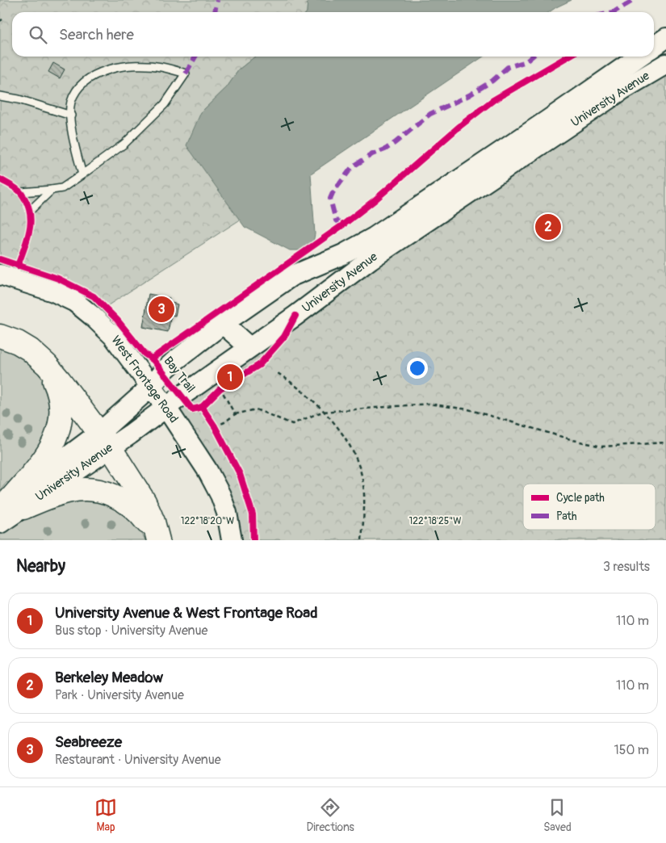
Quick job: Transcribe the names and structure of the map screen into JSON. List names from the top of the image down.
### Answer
{
  "streets": {
    "street": ["University Avenue", "West Frontage Road"],
    "cycle path": ["Bay Trail"]
  },
  "crossings": [
    ["University Avenue", "West Frontage Road"]
  ],
  "legend": ["Cycle path", "Path"],
  "page": {
    "search": "Search here",
    "pins": ["2", "3", "1"],
    "heading": ["Nearby", "3 results"],
    "list": [
      {
        "mark": "1",
        "name": "University Avenue & West Frontage Road",
        "note": "Bus stop · University Avenue",
        "value": "110 m"
      },
      {
        "mark": "2",
        "name": "Berkeley Meadow",
        "note": "Park · University Avenue",
        "value": "110 m"
      },
      {
        "mark": "3",
        "name": "Seabreeze",
        "note": "Restaurant · University Avenue",
        "value": "150 m"
      }
    ],
    "nav": ["Map", "Directions", "Saved"]
  },
  "coordinates": ["122°18'20\"W", "122°18'25\"W"]
}
